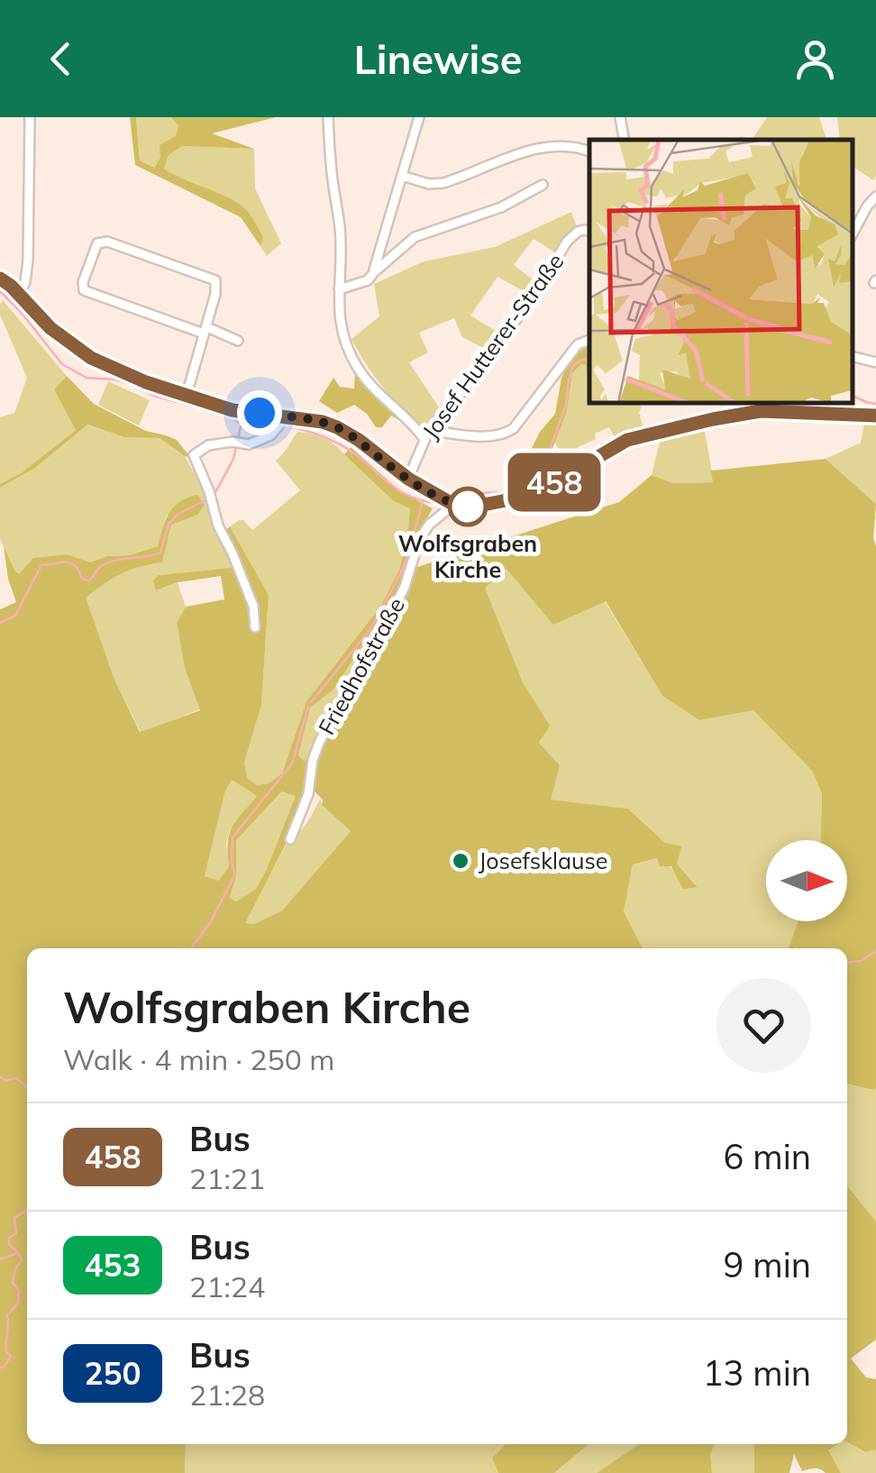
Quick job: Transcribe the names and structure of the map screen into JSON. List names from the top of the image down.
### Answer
{
  "streets": {
    "street": ["Josef Hutterer-Straße", "Friedhofstraße"]
  },
  "places": ["Wolfsgraben Kirche", "Josefsklause"],
  "lines": ["bus line 458"],
  "north": "right",
  "page": {
    "header": "Linewise",
    "on_map": "458",
    "heading": ["Wolfsgraben Kirche", "Walk · 4 min · 250 m"],
    "list": [
      {
        "mark": "458",
        "name": "Bus",
        "note": "21:21",
        "value": "6 min"
      },
      {
        "mark": "453",
        "name": "Bus",
        "note": "21:24",
        "value": "9 min"
      },
      {
        "mark": "250",
        "name": "Bus",
        "note": "21:28",
        "value": "13 min"
      }
    ]
  }
}
